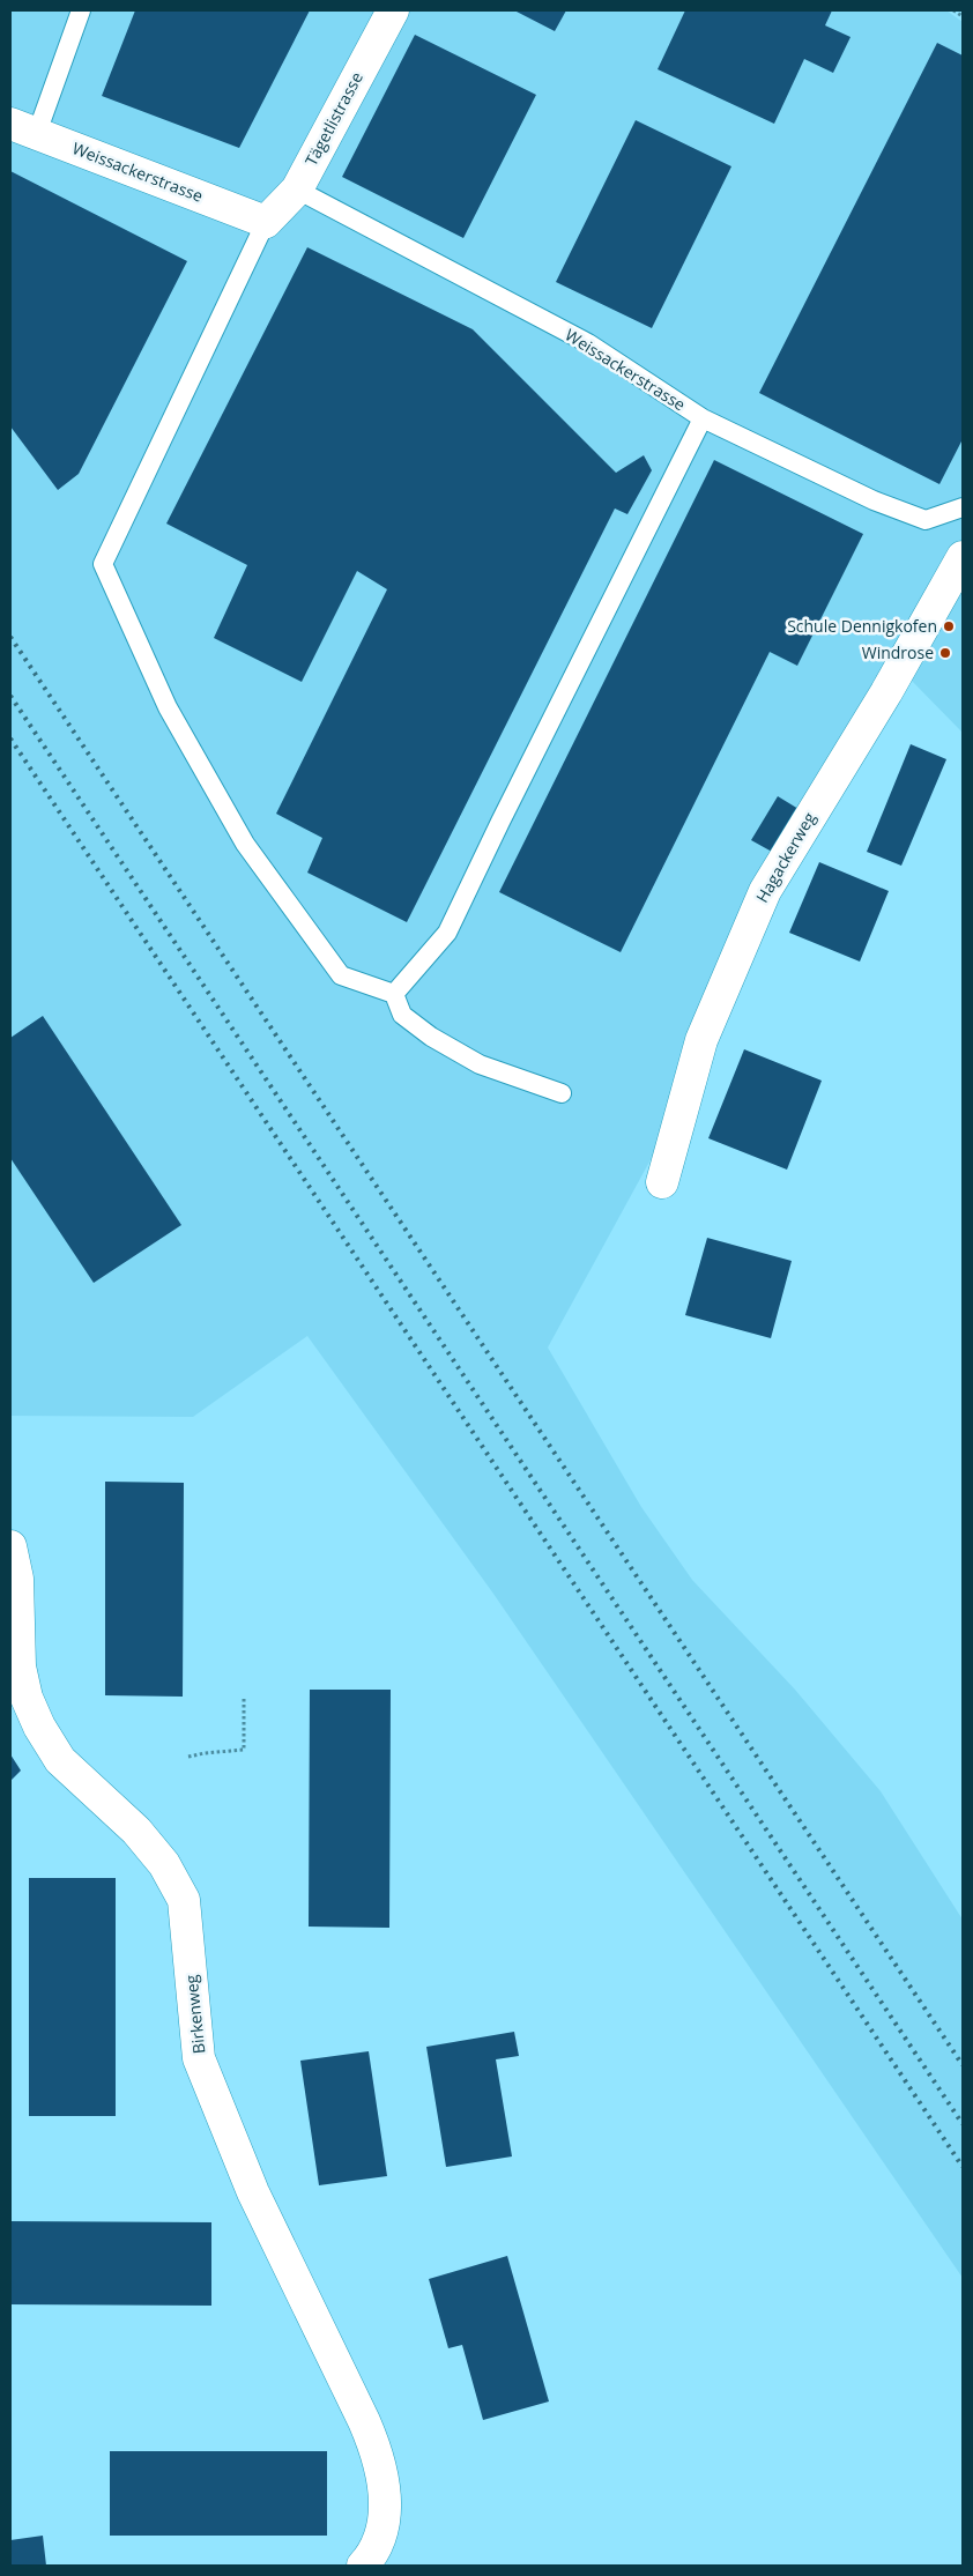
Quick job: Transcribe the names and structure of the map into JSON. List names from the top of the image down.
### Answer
{
  "streets": {
    "street": [
      "Tägetlistrasse",
      "Weissackerstrasse",
      "Hagackerweg",
      "Birkenweg"
    ]
  },
  "crossings": [
    ["Tägetlistrasse", "Weissackerstrasse"]
  ],
  "places": ["Schule Dennigkofen", "Windrose"]
}
